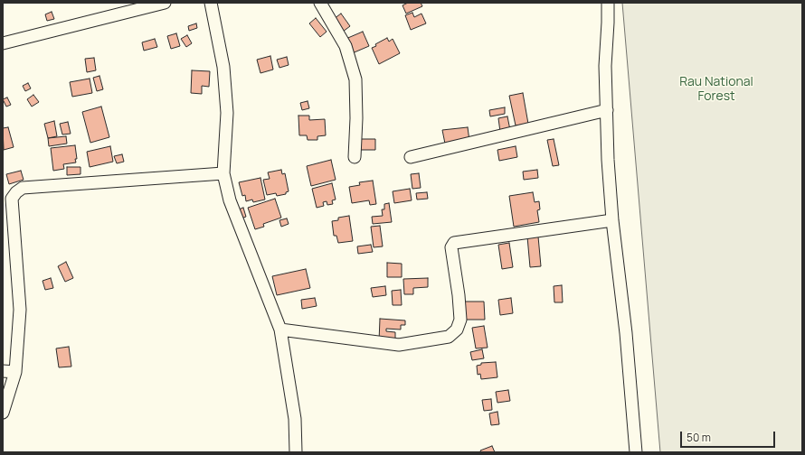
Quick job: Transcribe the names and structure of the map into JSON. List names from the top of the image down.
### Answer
{
  "parks": ["Rau National Forest"],
  "scale_bar": "50 m"
}
